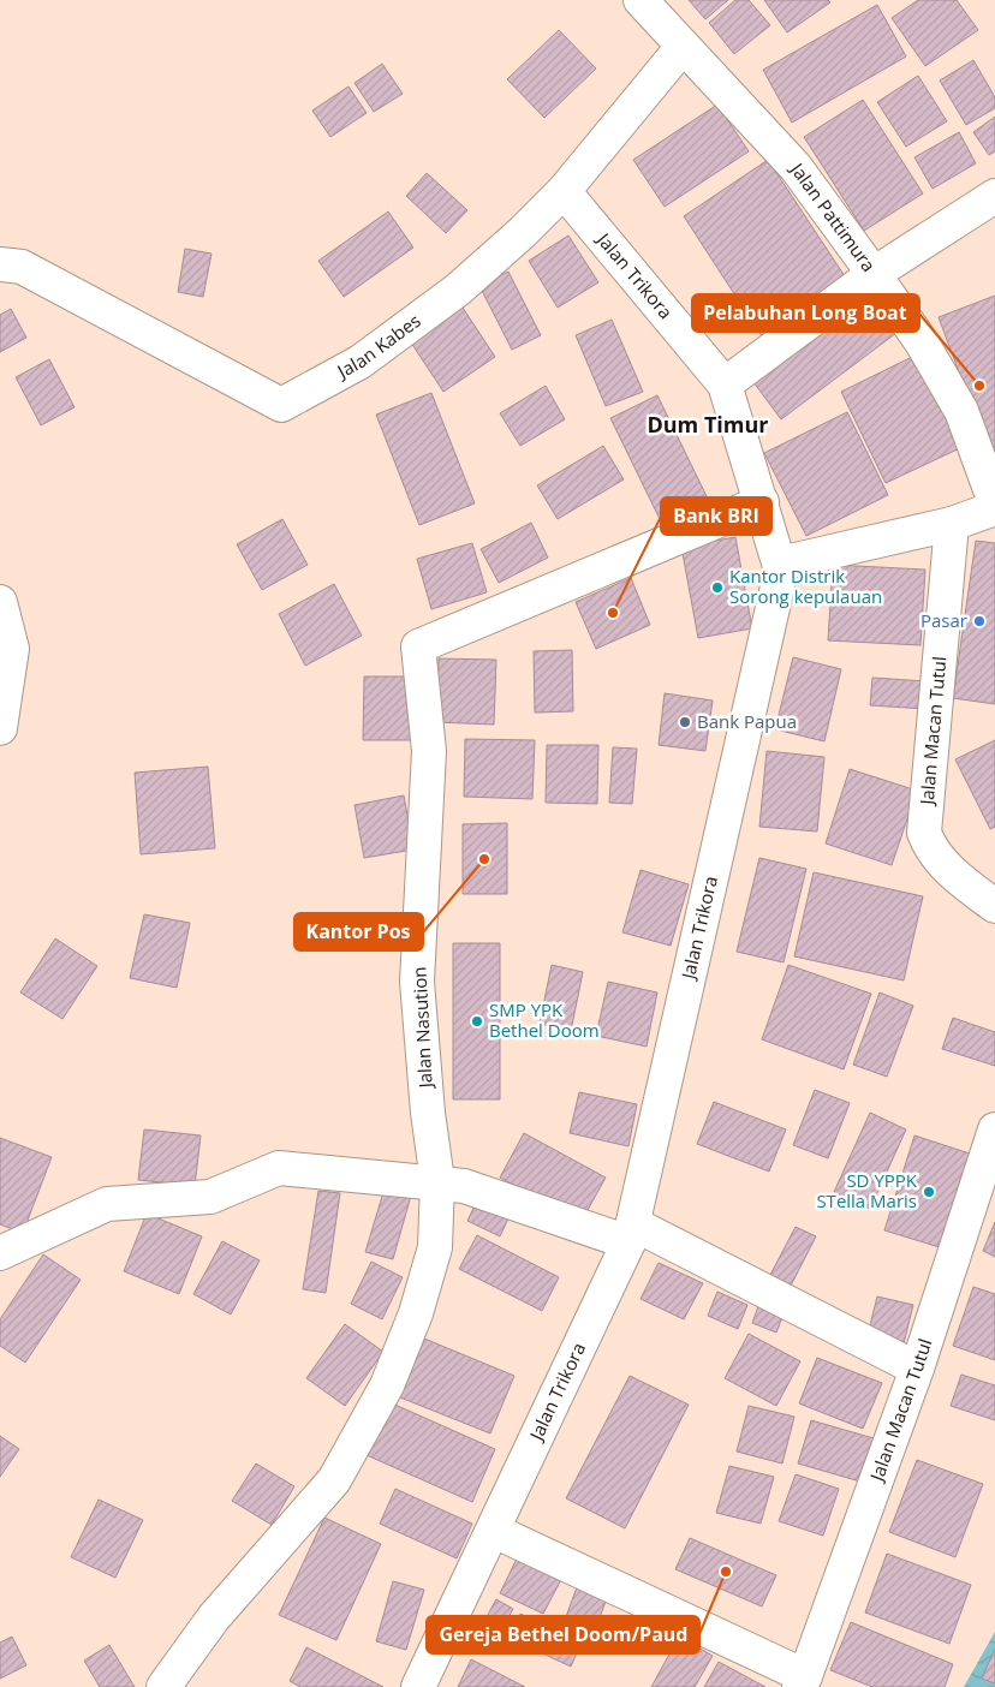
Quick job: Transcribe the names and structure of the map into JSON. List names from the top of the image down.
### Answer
{
  "streets": {
    "street": [
      "Jalan Pattimura",
      "Jalan Trikora",
      "Jalan Kabes",
      "Jalan Macan Tutul",
      "Jalan Nasution"
    ]
  },
  "crossings": [
    ["Jalan Pattimura", "Jalan Kabes"],
    ["Jalan Trikora", "Jalan Kabes"],
    ["Jalan Trikora", "Jalan Nasution"]
  ],
  "districts": ["Dum Timur"],
  "places": [
    "Pelabuhan Long Boat",
    "Kantor Distrik Sorong kepulauan",
    "Bank BRI",
    "Pasar",
    "Bank Papua",
    "Kantor Pos",
    "SMP YPK Bethel Doom",
    "SD YPPK STella Maris",
    "Gereja Bethel Doom/Paud"
  ]
}
